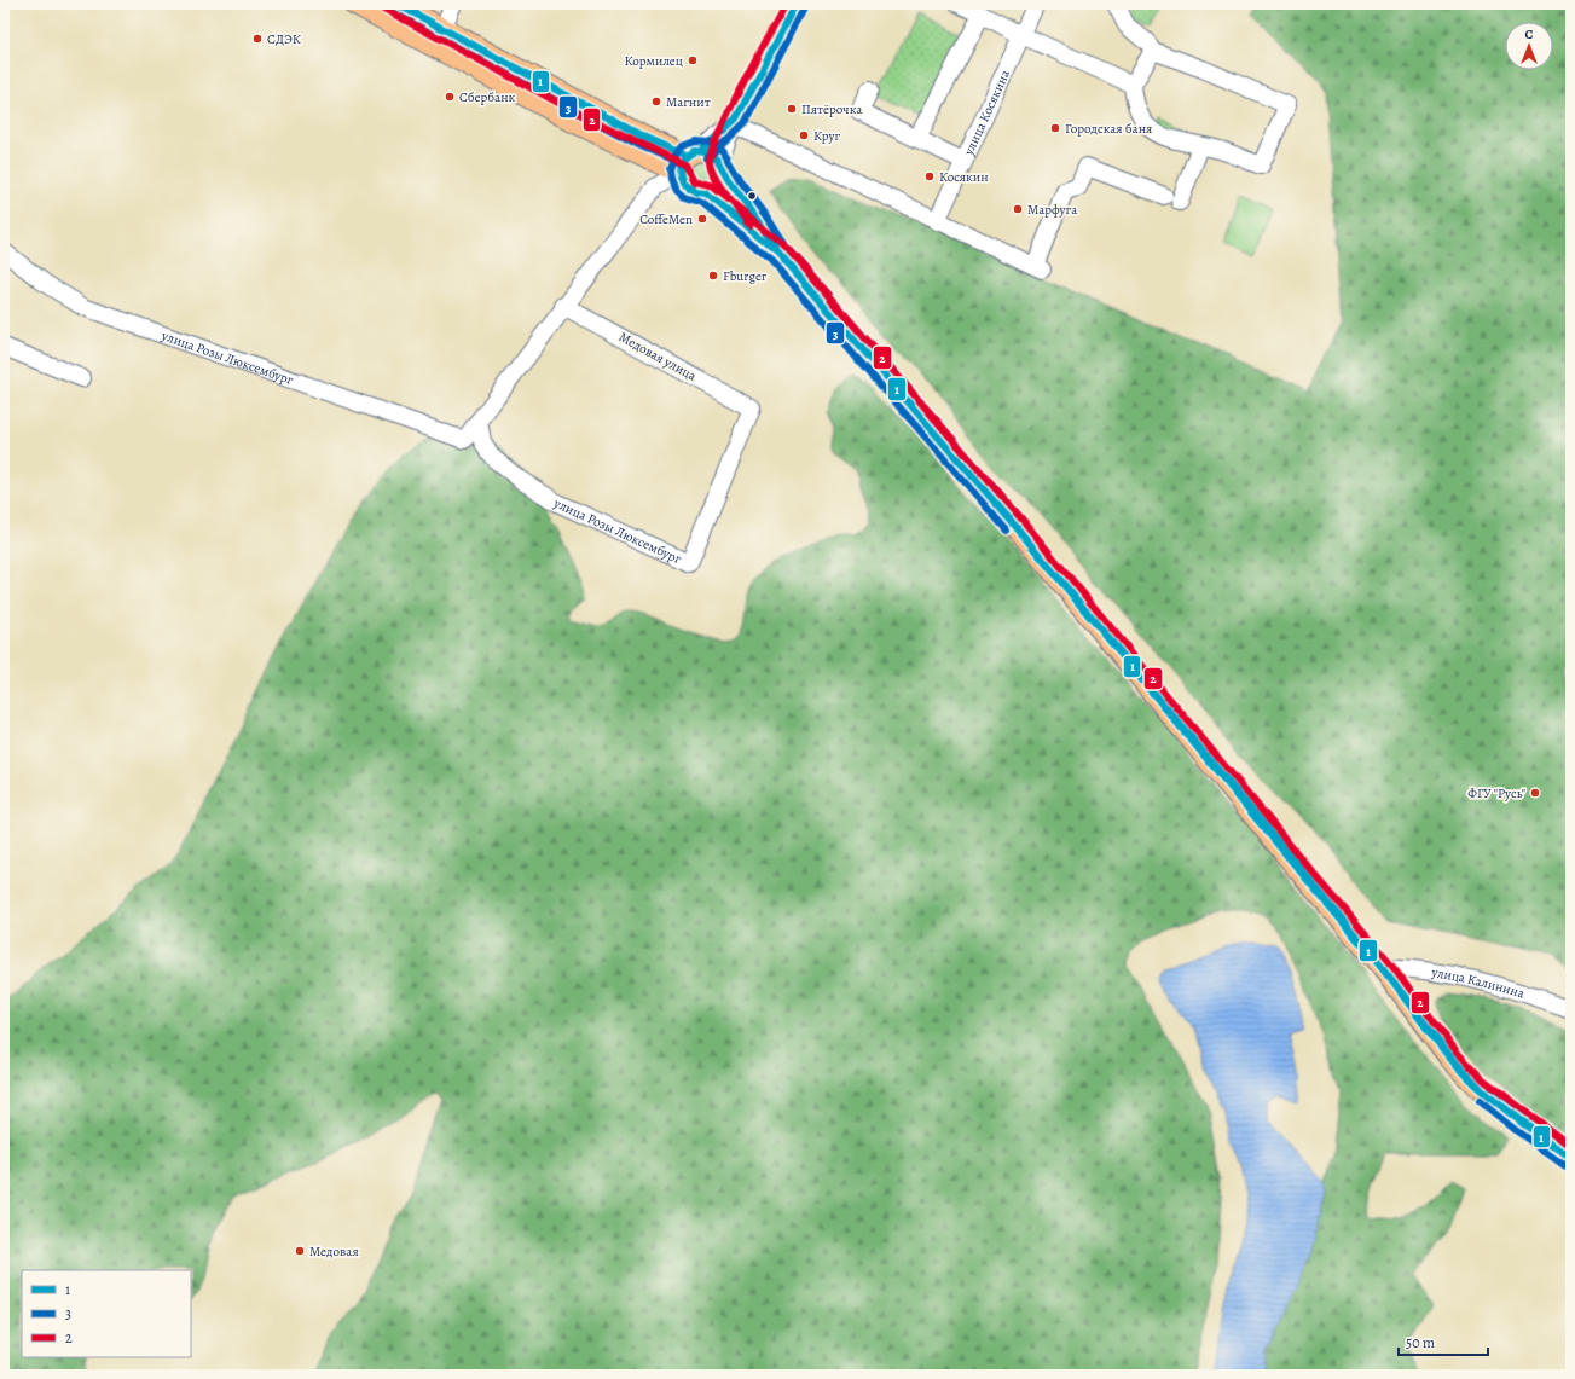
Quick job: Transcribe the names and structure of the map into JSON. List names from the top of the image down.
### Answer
{
  "streets": {
    "street": [
      "улица Косякина",
      "Медовая улица",
      "улица Розы Люксембург",
      "улица Калинина"
    ]
  },
  "crossings": [
    ["Медовая улица", "улица Розы Люксембург"]
  ],
  "places": [
    "СДЭК",
    "Кормилец",
    "Сбербанк",
    "Магнит",
    "Пятёрочка",
    "Городская баня",
    "Круг",
    "Косякин",
    "Марфуга",
    "CoffeMen",
    "Fburger",
    "ФГУ \"Русь\"",
    "Медовая"
  ],
  "lines": ["transit line 1", "transit line 2", "transit line 3"],
  "legend": ["1", "3", "2"],
  "scale_bar": "50 m",
  "north": "top"
}
